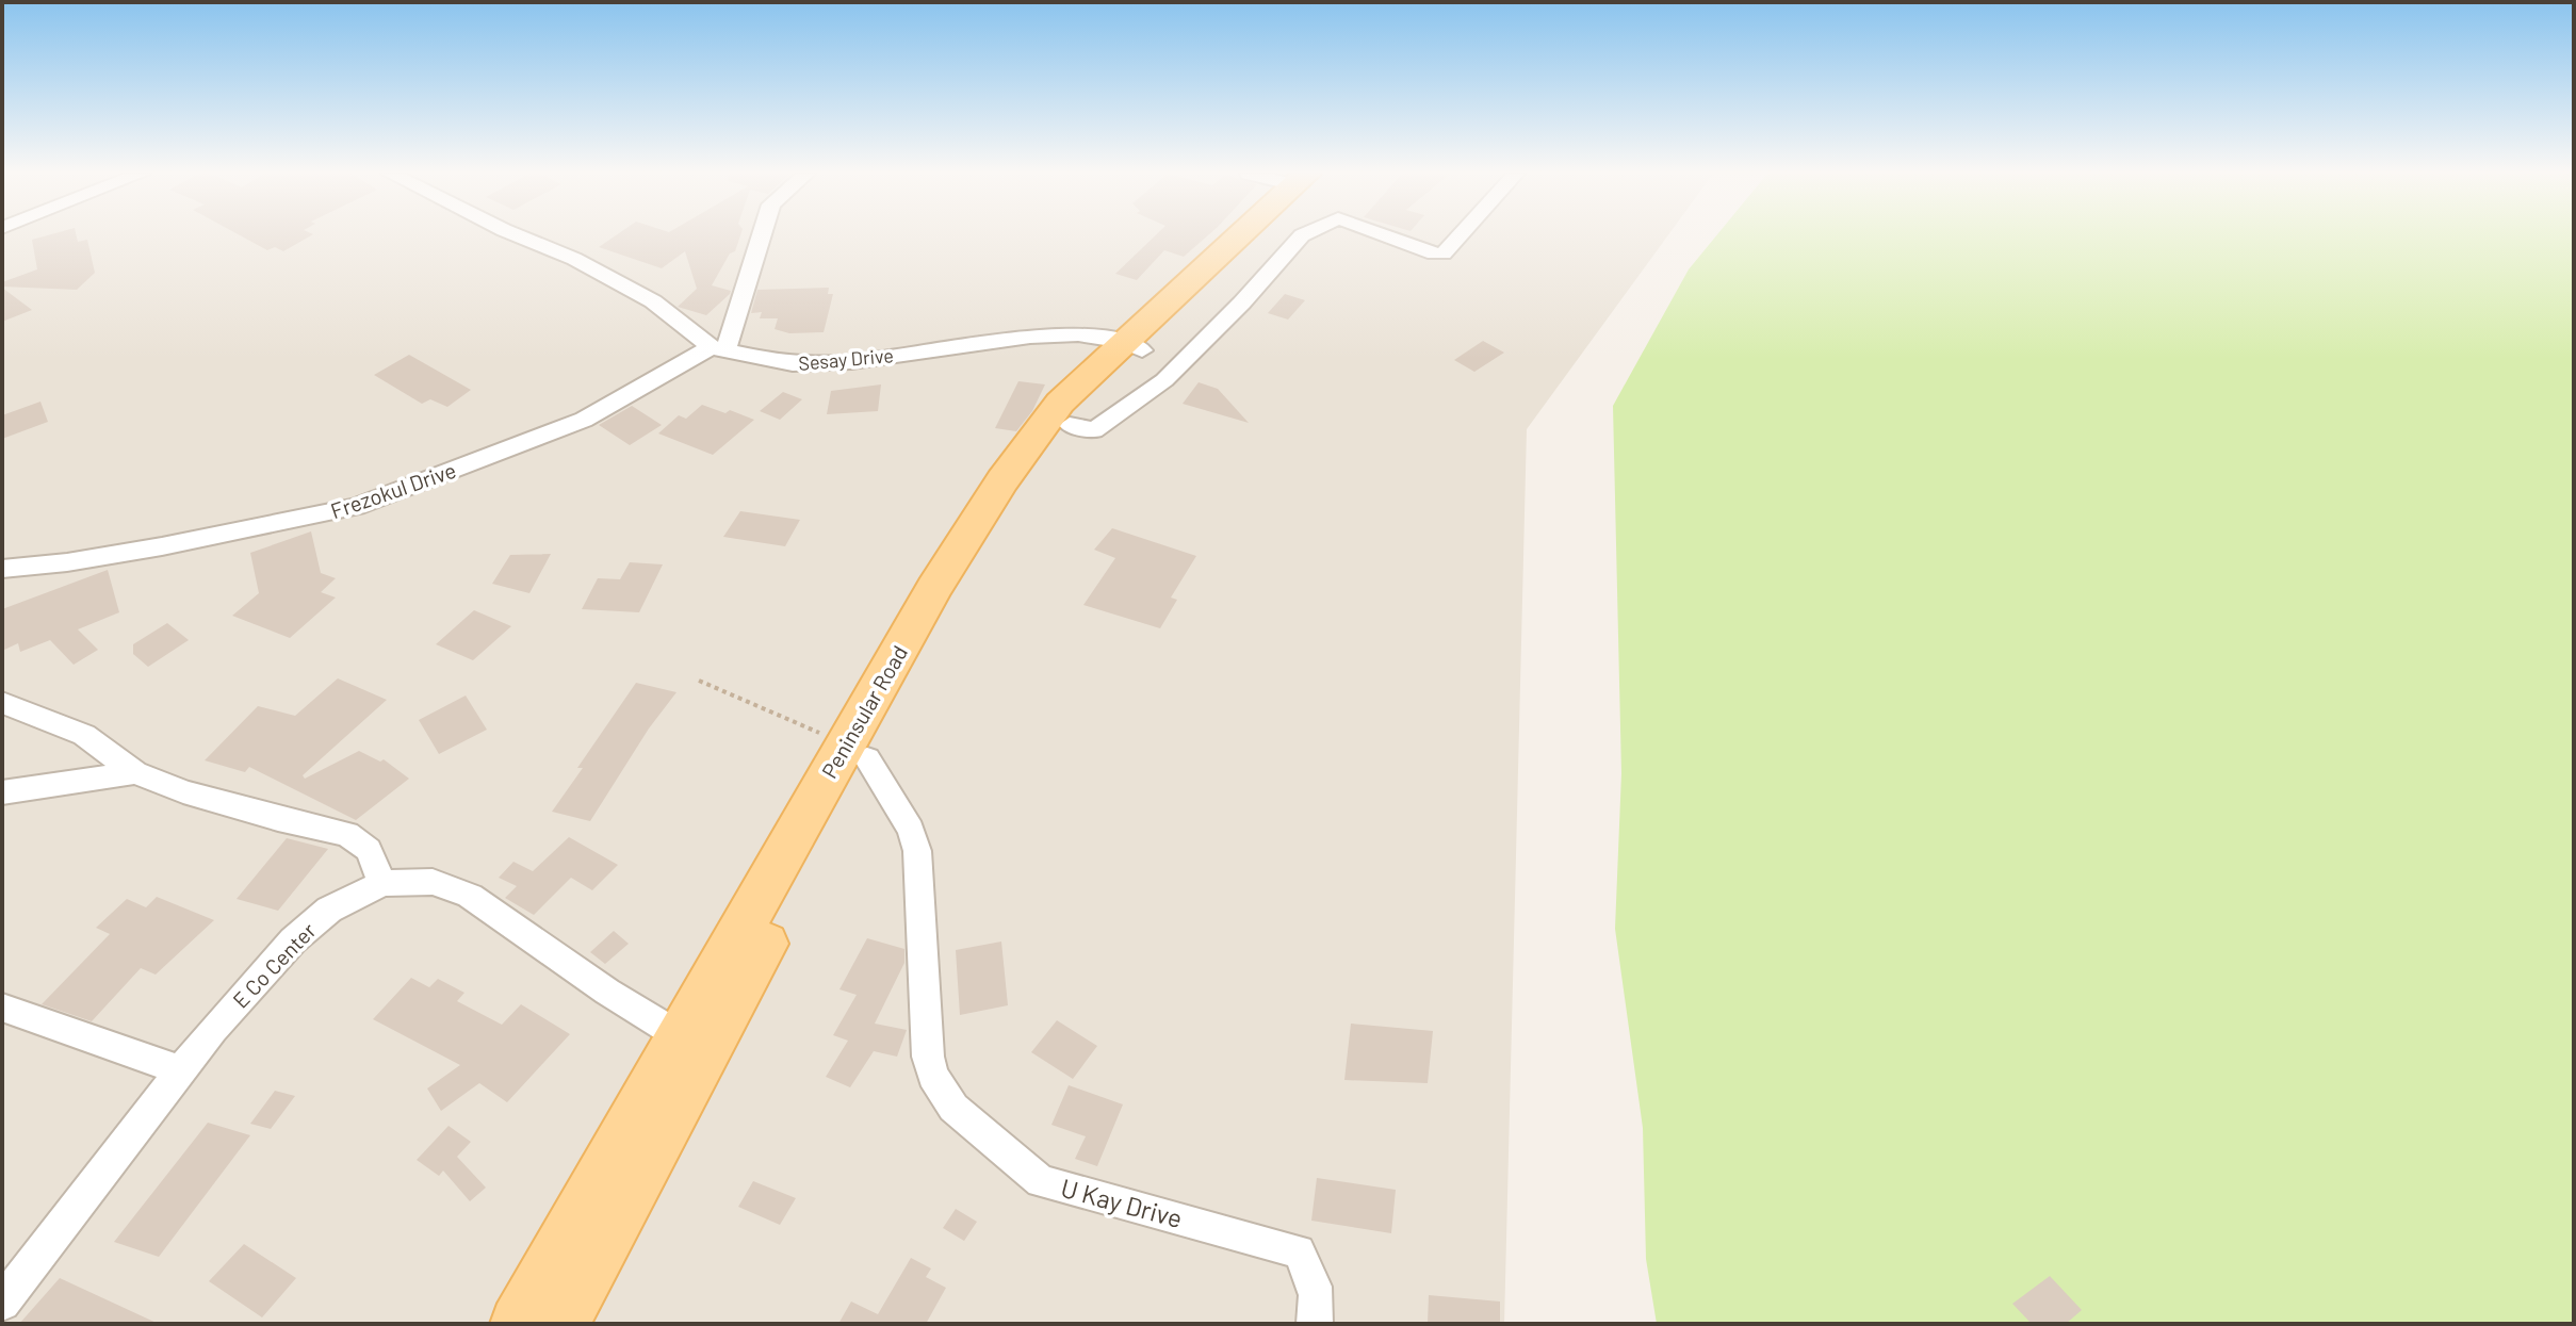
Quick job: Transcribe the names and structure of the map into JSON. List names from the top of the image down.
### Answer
{
  "streets": {
    "main road": ["Peninsular Road"],
    "street": [
      "Sesay Drive",
      "Frezokul Drive",
      "E Co Center",
      "U Kay Drive"
    ]
  },
  "crossings": [
    ["Sesay Drive", "Frezokul Drive"],
    ["Sesay Drive", "Peninsular Road"],
    ["Peninsular Road", "E Co Center"],
    ["Peninsular Road", "U Kay Drive"]
  ]
}
